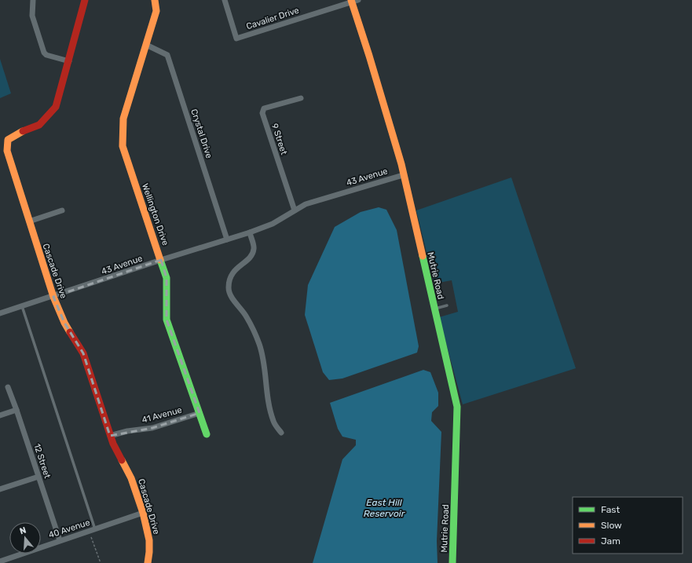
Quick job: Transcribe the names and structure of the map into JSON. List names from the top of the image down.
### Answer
{
  "streets": {
    "street": [
      "Cavalier Drive",
      "Crystal Drive",
      "9 Street",
      "43 Avenue",
      "Wellington Drive",
      "Cascade Drive",
      "Mutrie Road",
      "41 Avenue",
      "12 Street",
      "40 Avenue"
    ]
  },
  "crossings": [
    ["Cavalier Drive", "Mutrie Road"],
    ["Crystal Drive", "43 Avenue"],
    ["Crystal Drive", "Wellington Drive"],
    ["9 Street", "43 Avenue"],
    ["43 Avenue", "Wellington Drive"],
    ["43 Avenue", "Cascade Drive"],
    ["43 Avenue", "Mutrie Road"],
    ["Wellington Drive", "41 Avenue"],
    ["Cascade Drive", "41 Avenue"],
    ["Cascade Drive", "40 Avenue"],
    ["12 Street", "40 Avenue"]
  ],
  "water": ["East Hill Reservoir"],
  "legend": ["Fast", "Slow", "Jam"],
  "north": "top"
}
